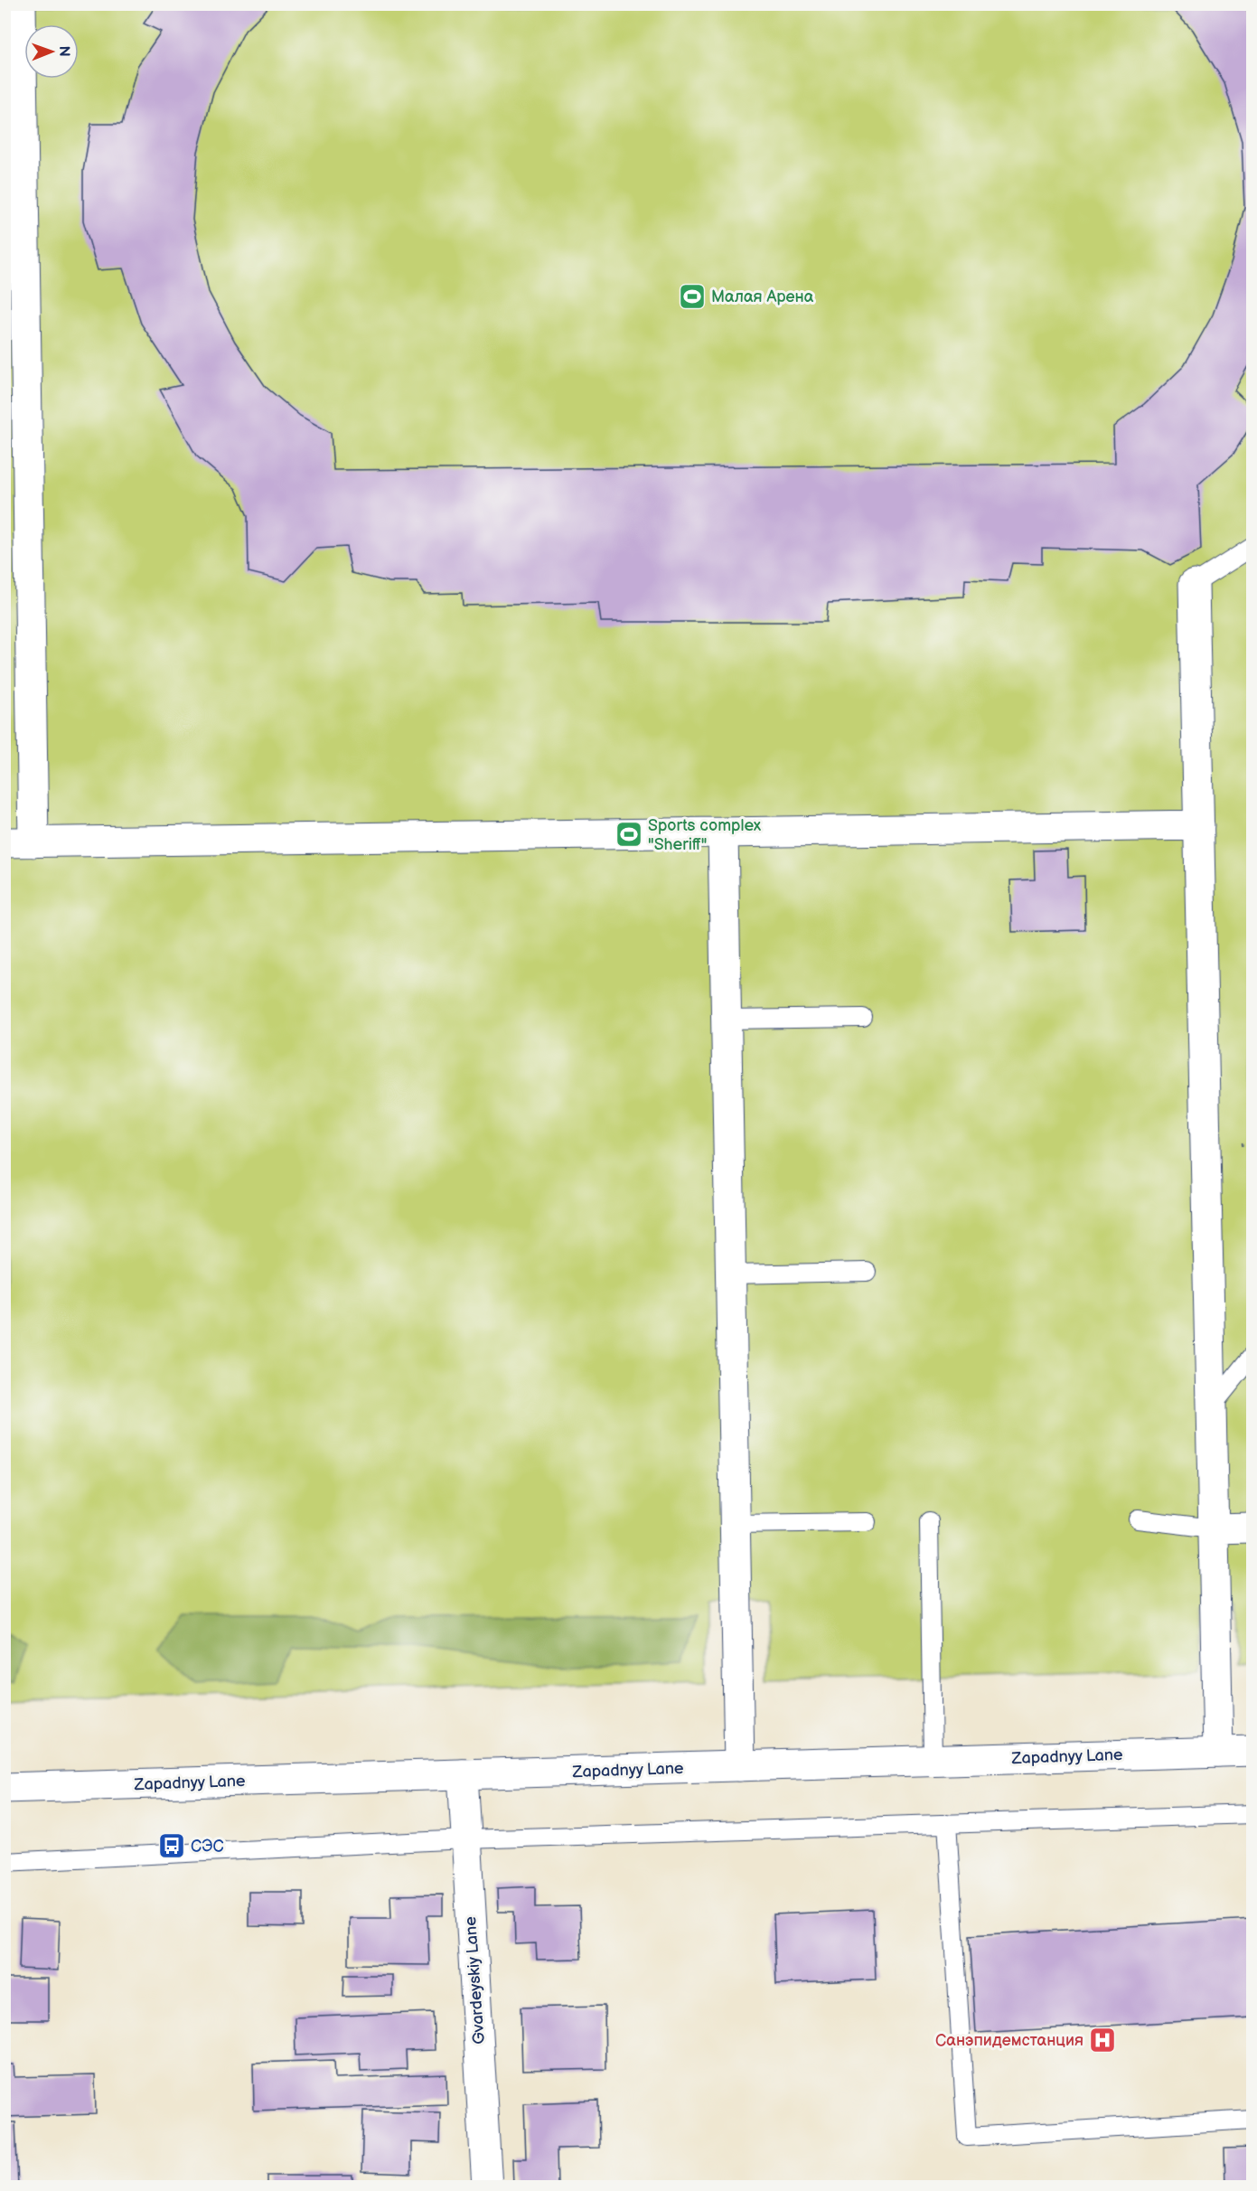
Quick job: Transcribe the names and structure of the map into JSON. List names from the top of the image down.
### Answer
{
  "streets": {
    "street": ["Zapadnyy Lane", "Gvardeyskiy Lane"]
  },
  "crossings": [
    ["Zapadnyy Lane", "Gvardeyskiy Lane"]
  ],
  "places": {
    "sports": ["Малая Арена", "Sports complex \"Sheriff\""],
    "bus stop": ["СЭС"],
    "hospital": ["Санэпидемстанция"]
  },
  "north": "right"
}
